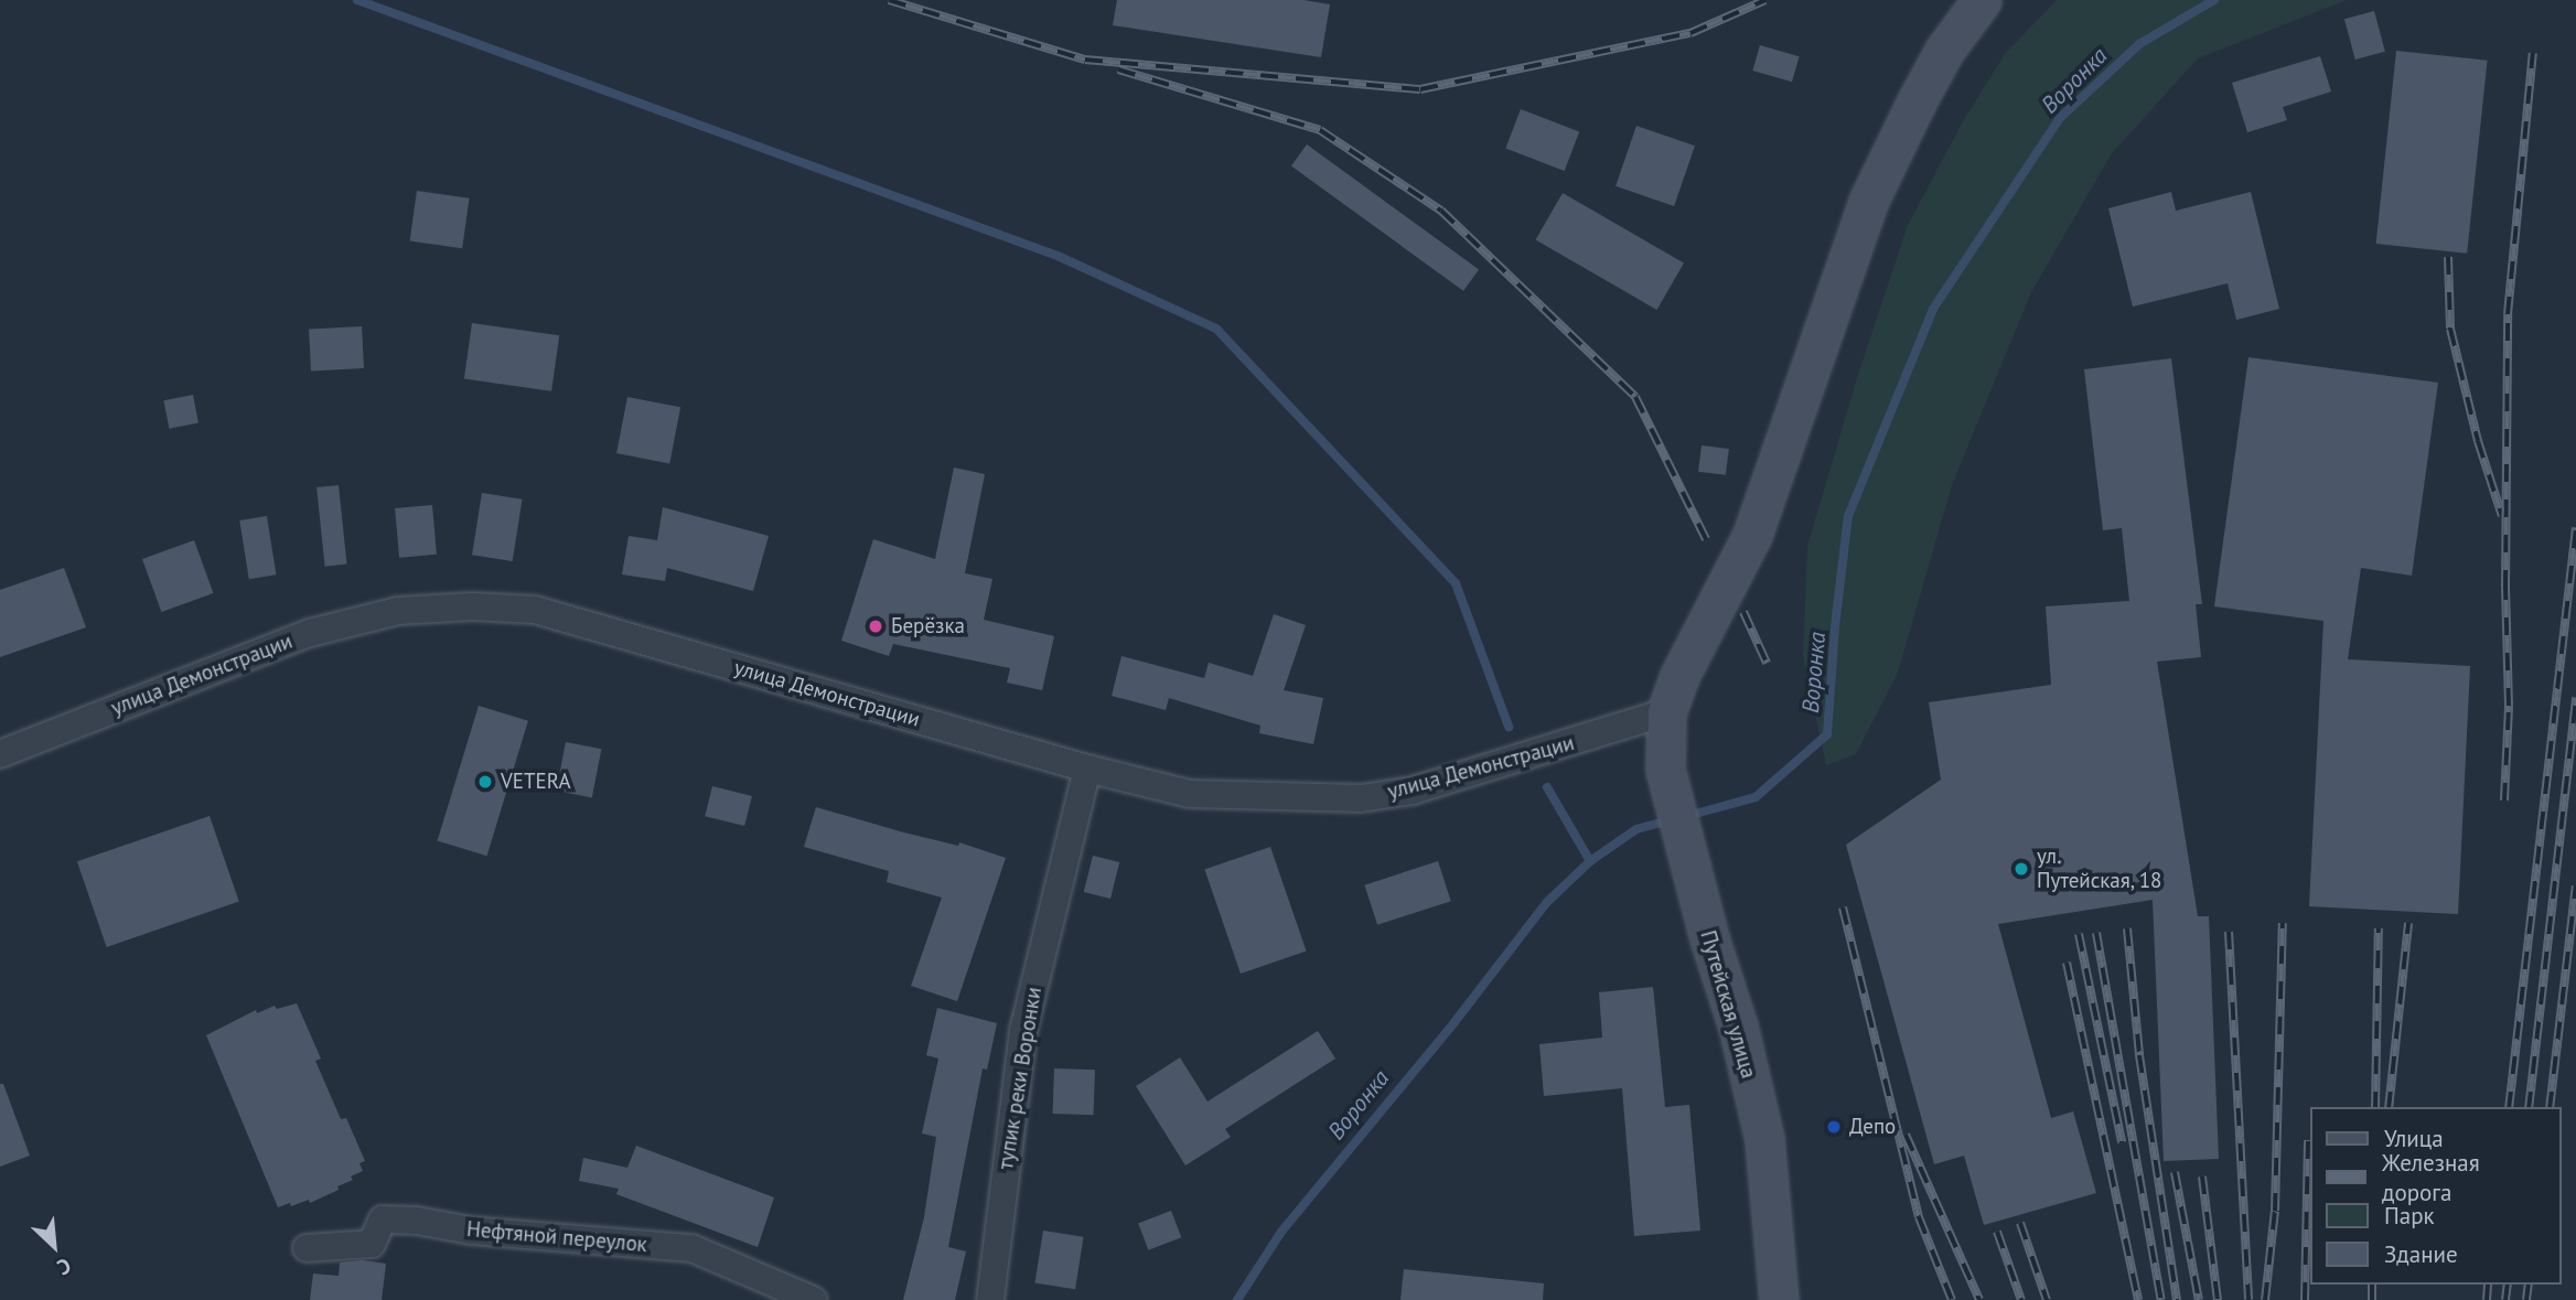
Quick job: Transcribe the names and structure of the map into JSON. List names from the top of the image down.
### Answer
{
  "streets": {
    "street": [
      "улица Демонстрации",
      "Путейская улица",
      "тупик реки Воронки",
      "Нефтяной переулок"
    ]
  },
  "crossings": [
    ["улица Демонстрации", "Путейская улица"],
    ["улица Демонстрации", "тупик реки Воронки"]
  ],
  "water": ["Воронка"],
  "places": [
    "Берёзка",
    "VETERA",
    "ул. Путейская, 18",
    "Депо"
  ],
  "legend": [
    "Улица",
    "Железная дорога",
    "Парк",
    "Здание"
  ],
  "north": "bottom right"
}
